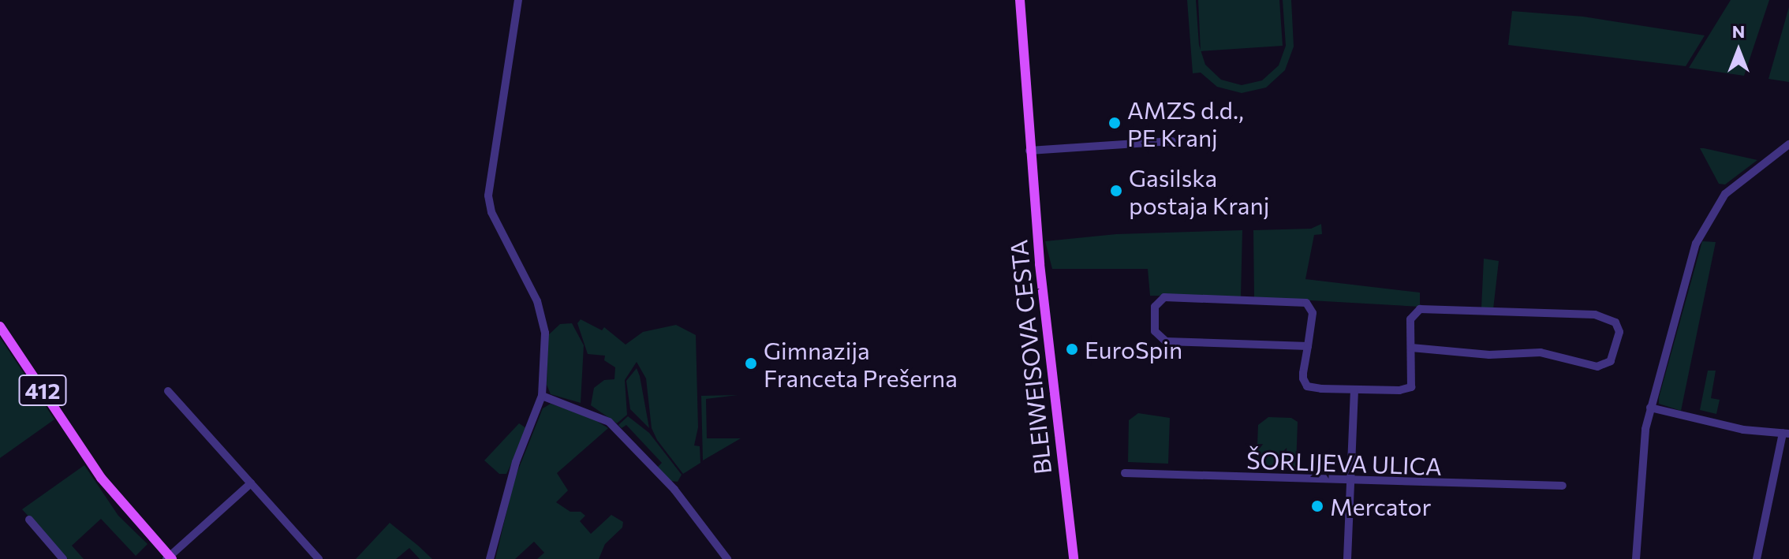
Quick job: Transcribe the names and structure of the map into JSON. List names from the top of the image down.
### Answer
{
  "streets": {
    "main road": ["BLEIWEISOVA CESTA", "412"],
    "street": ["ŠORLIJEVA ULICA"]
  },
  "places": [
    "AMZS d.d., PE Kranj",
    "Gasilska postaja Kranj",
    "EuroSpin",
    "Gimnazija Franceta Prešerna",
    "Mercator"
  ],
  "north": "top"
}
